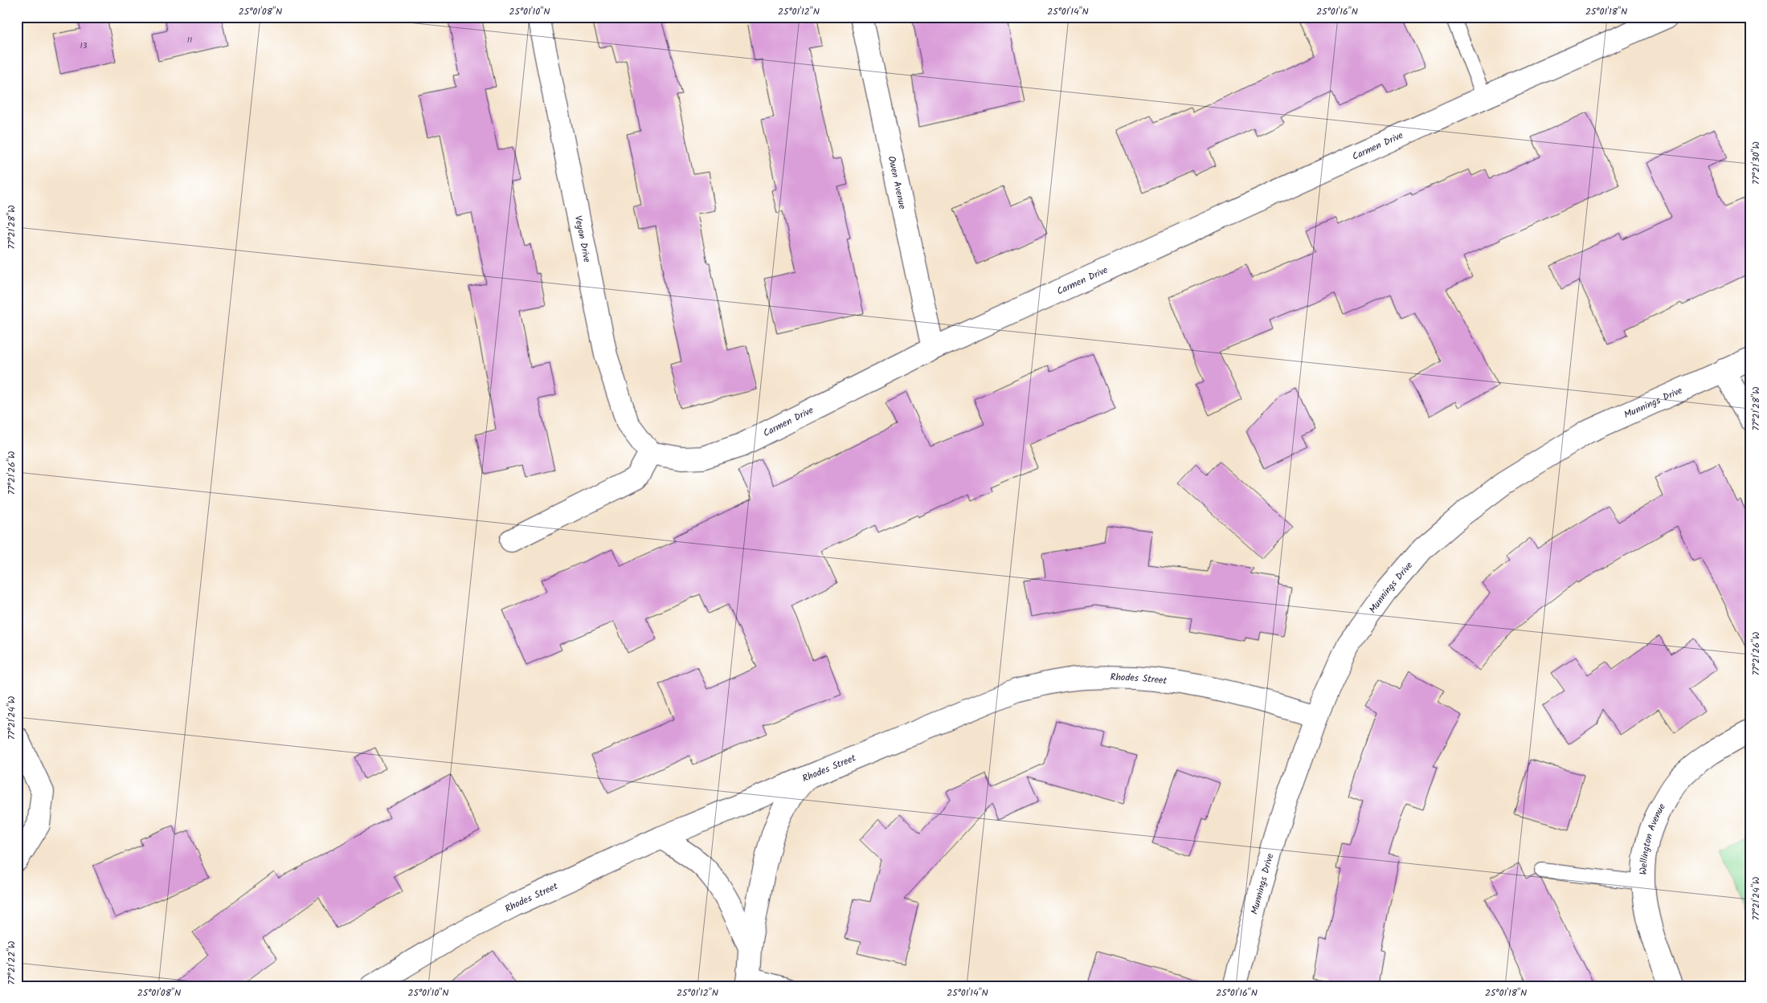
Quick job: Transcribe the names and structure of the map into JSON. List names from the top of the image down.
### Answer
{
  "streets": {
    "street": [
      "Carmen Drive",
      "Owen Avenue",
      "Veyon Drive",
      "Munnings Drive",
      "Rhodes Street",
      "Wellington Avenue"
    ]
  },
  "crossings": [
    ["Carmen Drive", "Owen Avenue"],
    ["Carmen Drive", "Veyon Drive"],
    ["Munnings Drive", "Rhodes Street"]
  ],
  "house_numbers": ["11", "13"],
  "coordinates": [
    "25°01'08\"N",
    "25°01'10\"N",
    "25°01'12\"N",
    "25°01'14\"N",
    "25°01'16\"N",
    "25°01'18\"N",
    "77°21'30\"W",
    "77°21'28\"W",
    "77°21'26\"W",
    "77°21'24\"W",
    "77°21'22\"W"
  ]
}
